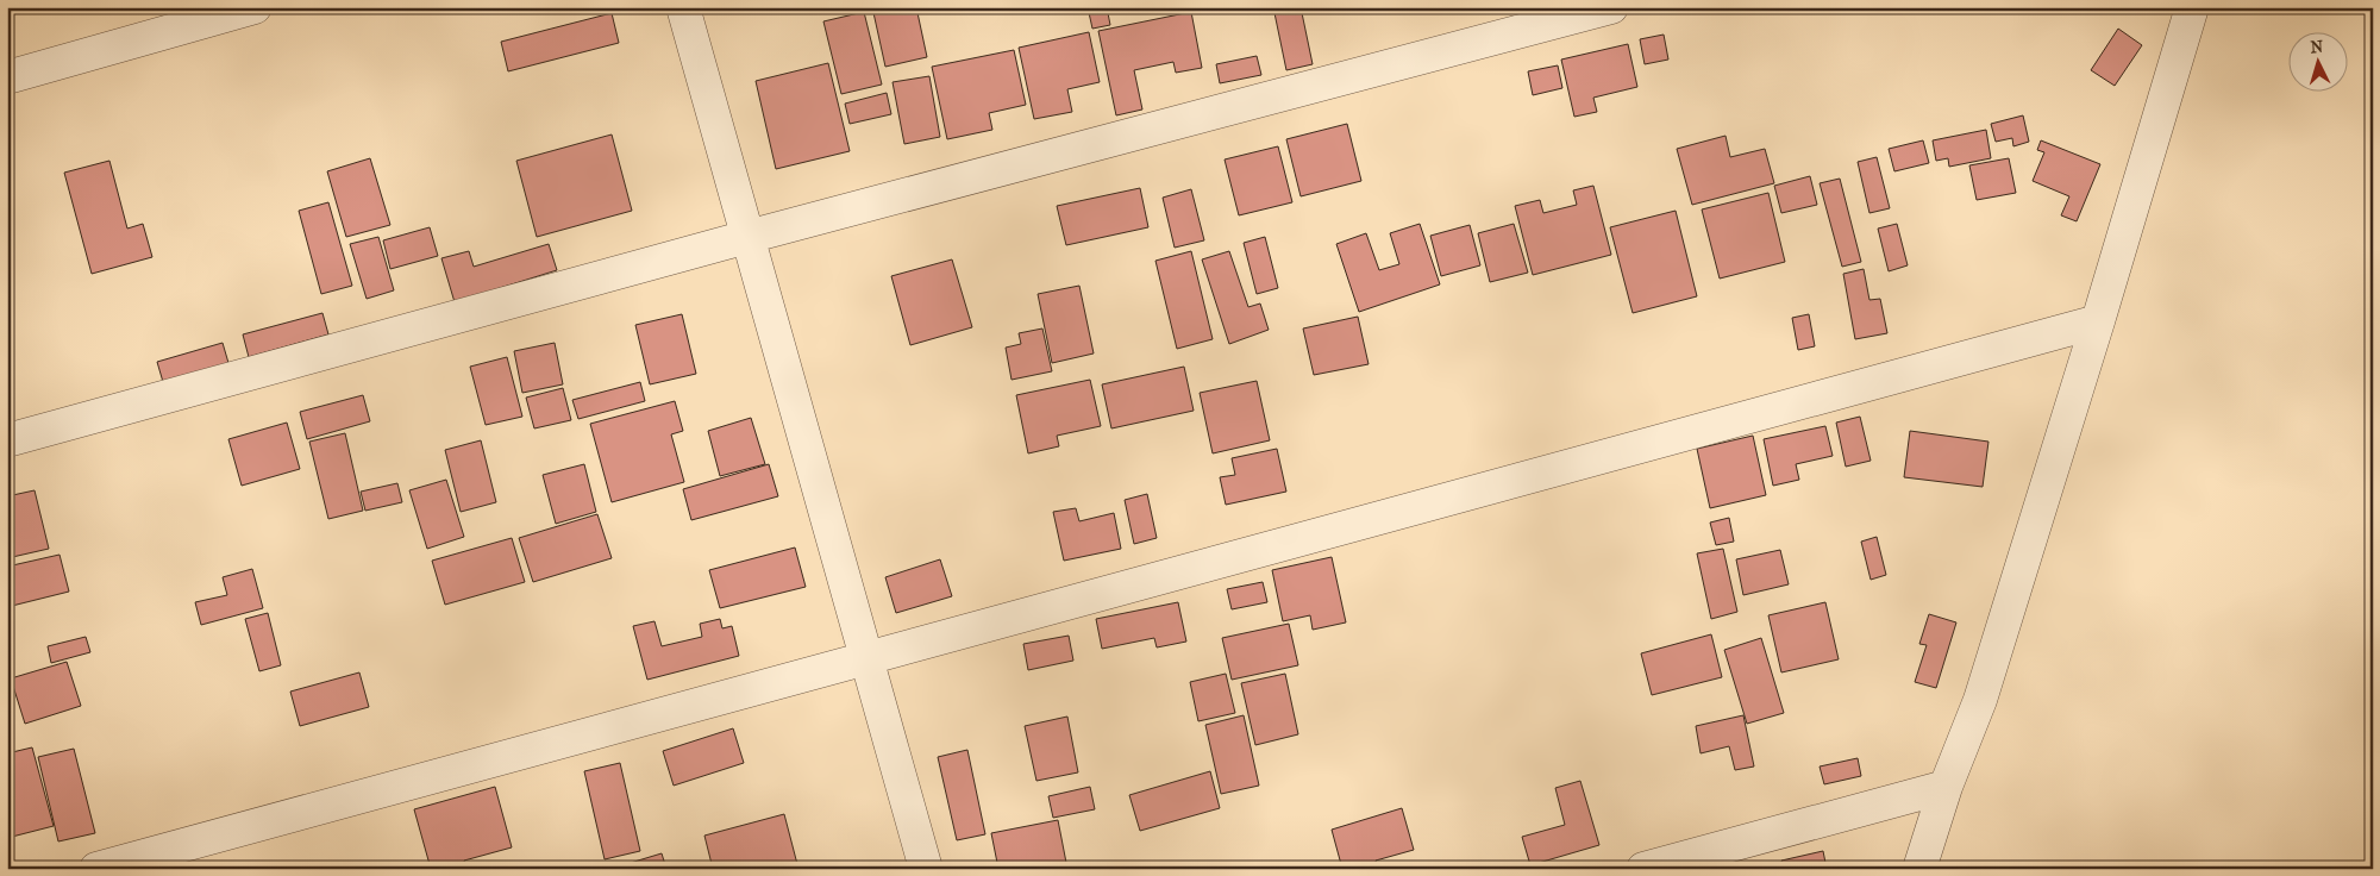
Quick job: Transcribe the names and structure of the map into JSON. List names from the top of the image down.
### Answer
{
  "north": "top"
}
